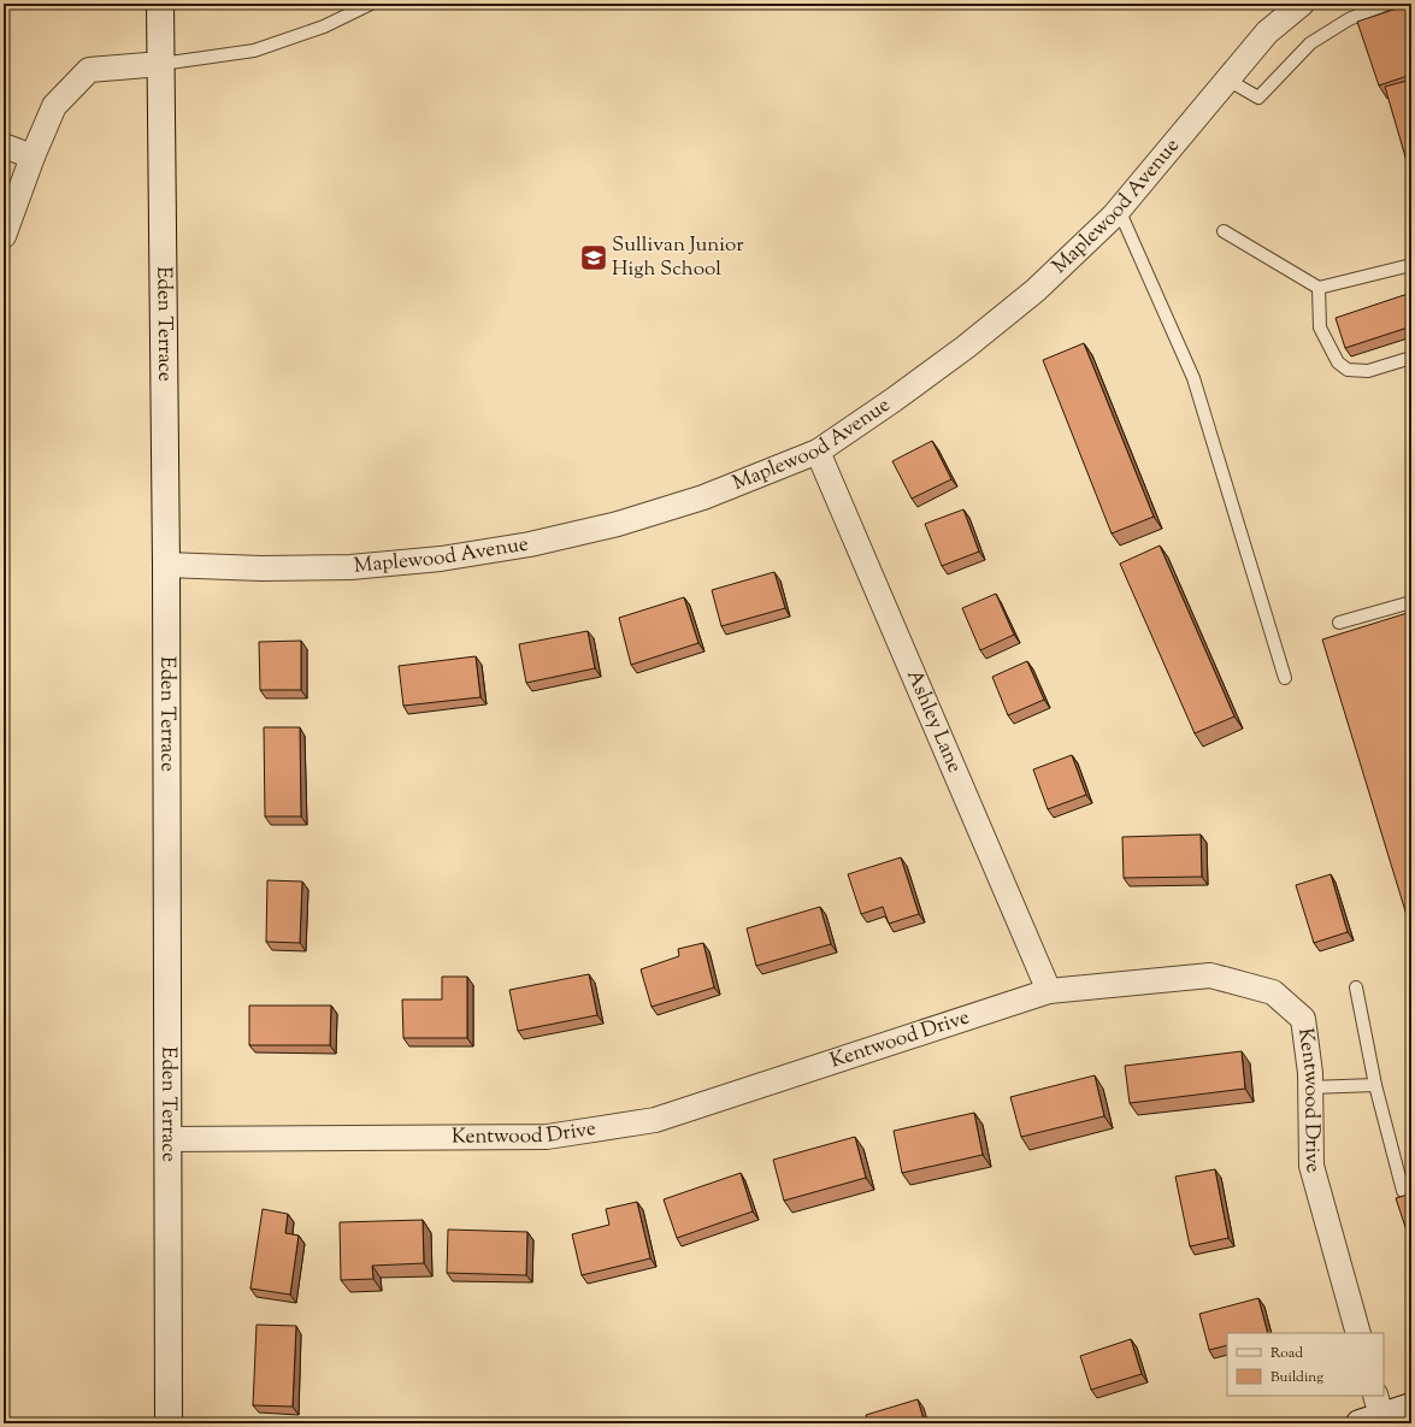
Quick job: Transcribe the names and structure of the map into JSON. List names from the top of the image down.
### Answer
{
  "streets": {
    "street": [
      "Maplewood Avenue",
      "Eden Terrace",
      "Ashley Lane",
      "Kentwood Drive"
    ]
  },
  "crossings": [
    ["Maplewood Avenue", "Eden Terrace"],
    ["Maplewood Avenue", "Ashley Lane"],
    ["Eden Terrace", "Kentwood Drive"],
    ["Ashley Lane", "Kentwood Drive"]
  ],
  "places": {
    "school or university": ["Sullivan Junior High School"]
  },
  "legend": ["Road", "Building"]
}
